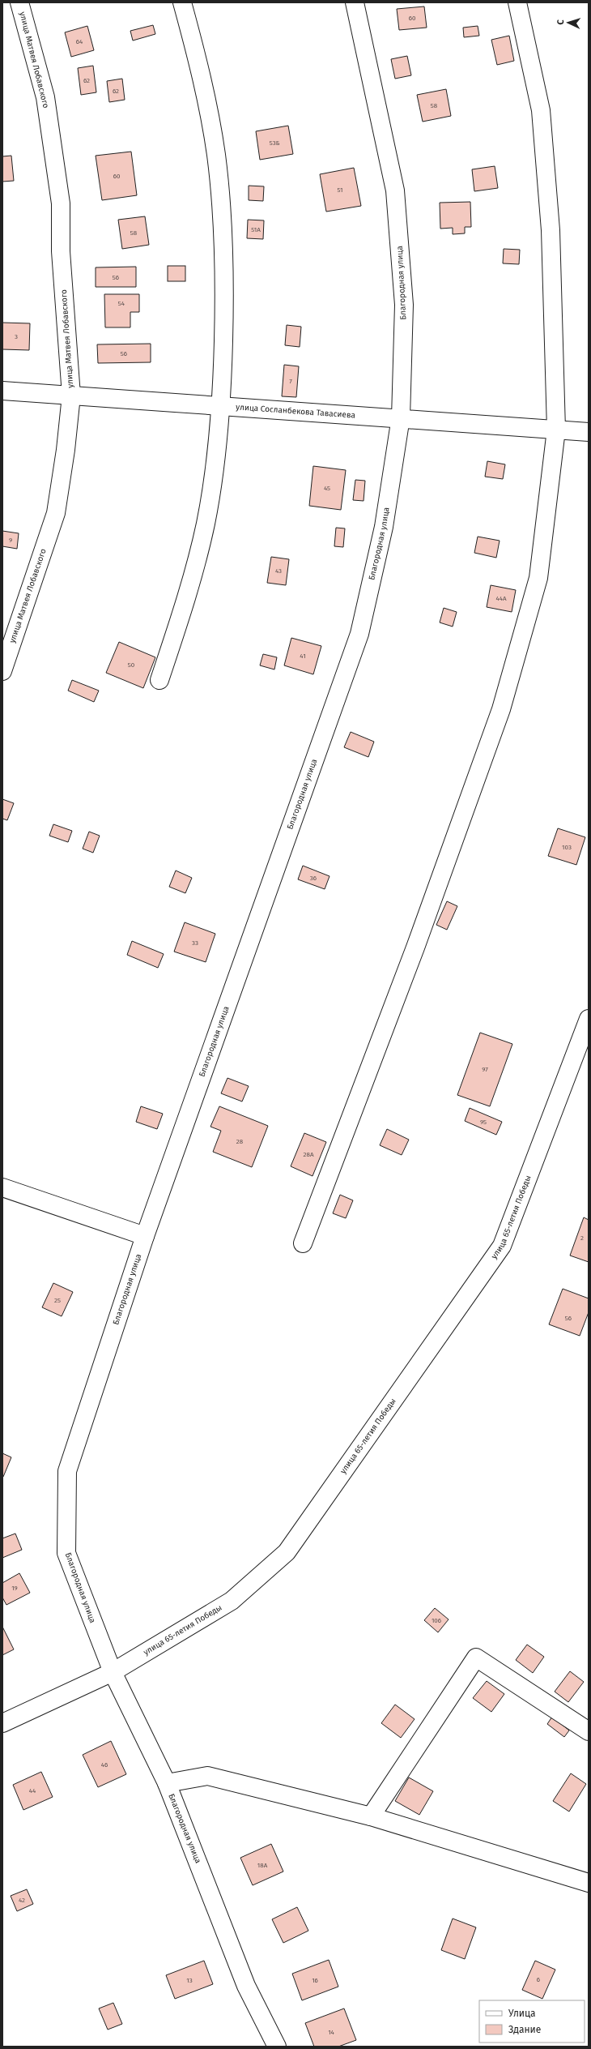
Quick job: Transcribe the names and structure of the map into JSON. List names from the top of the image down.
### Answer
{
  "streets": {
    "street": [
      "улица Матвея Лобавского",
      "Благородная улица",
      "улица Сосланбекова Тавасиева",
      "улица 65-летия Победы"
    ]
  },
  "crossings": [
    ["улица Матвея Лобавского", "улица Сосланбекова Тавасиева"],
    ["Благородная улица", "улица Сосланбекова Тавасиева"],
    ["Благородная улица", "улица 65-летия Победы"]
  ],
  "house_numbers": [
    "60",
    "64",
    "62",
    "62",
    "58",
    "53Б",
    "60",
    "51",
    "51А",
    "58",
    "56",
    "54",
    "3",
    "56",
    "7",
    "45",
    "9",
    "43",
    "44А",
    "41",
    "50",
    "103",
    "36",
    "33",
    "97",
    "95",
    "28",
    "28А",
    "2",
    "25",
    "56",
    "19",
    "106",
    "46",
    "44",
    "18А",
    "42",
    "6",
    "13",
    "16",
    "14"
  ],
  "legend": ["Улица", "Здание"],
  "north": "left"
}
